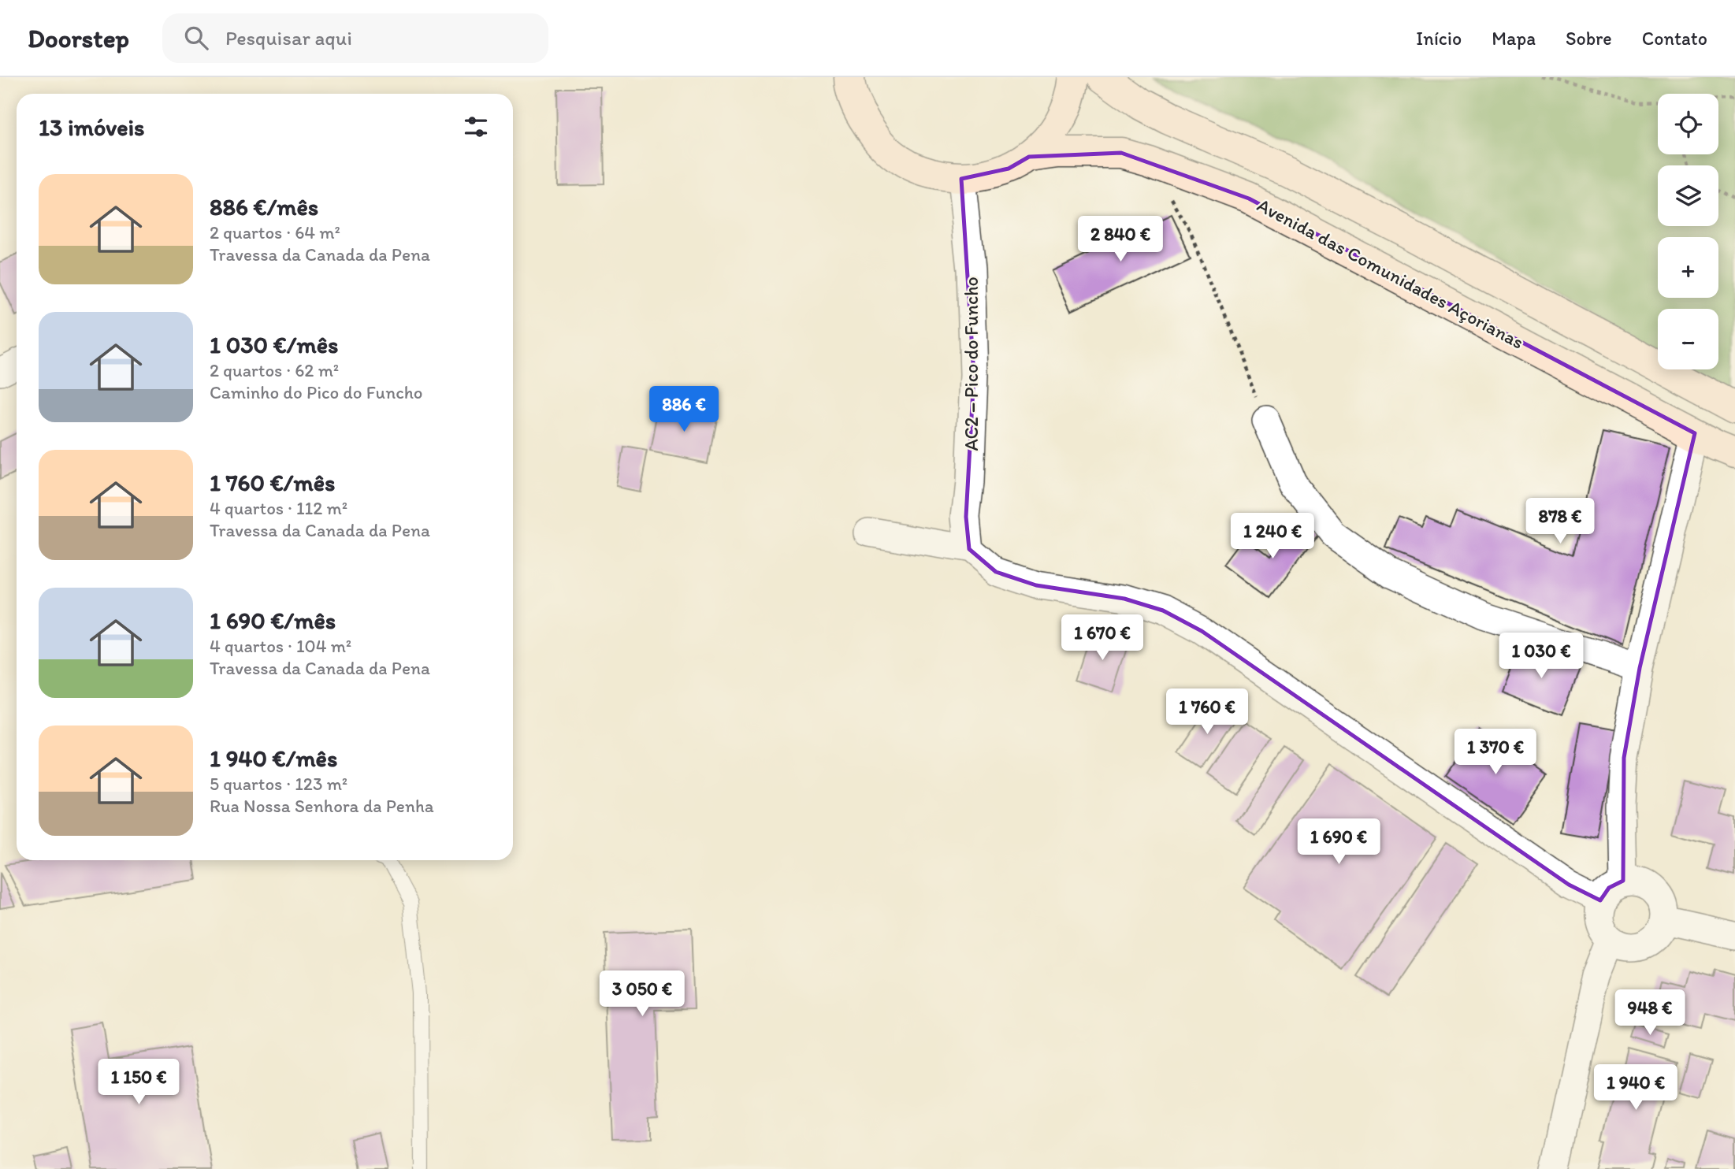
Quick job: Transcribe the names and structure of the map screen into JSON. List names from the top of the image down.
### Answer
{
  "streets": {
    "street": ["Avenida das Comunidades Açorianas", "AC2 – Pico do Funcho"]
  },
  "page": {
    "header": "Doorstep",
    "search": "Pesquisar aqui",
    "nav": [
      "Início",
      "Mapa",
      "Sobre",
      "Contato"
    ],
    "map_buttons": ["+", "−"],
    "heading": "13 imóveis",
    "list": [
      {
        "name": "886 €/mês",
        "note": "2 quartos · 64 m² · Travessa da Canada da Pena"
      },
      {
        "name": "1 030 €/mês",
        "note": "2 quartos · 62 m² · Caminho do Pico do Funcho"
      },
      {
        "name": "1 760 €/mês",
        "note": "4 quartos · 112 m² · Travessa da Canada da Pena"
      },
      {
        "name": "1 690 €/mês",
        "note": "4 quartos · 104 m² · Travessa da Canada da Pena"
      },
      {
        "name": "1 940 €/mês",
        "note": "5 quartos · 123 m² · Rua Nossa Senhora da Penha"
      }
    ],
    "price": [
      "2 840 €",
      "886 €",
      "878 €",
      "1 240 €",
      "1 670 €",
      "1 030 €",
      "1 760 €",
      "1 370 €",
      "1 690 €",
      "3 050 €",
      "948 €",
      "1 150 €",
      "1 940 €"
    ]
  }
}
